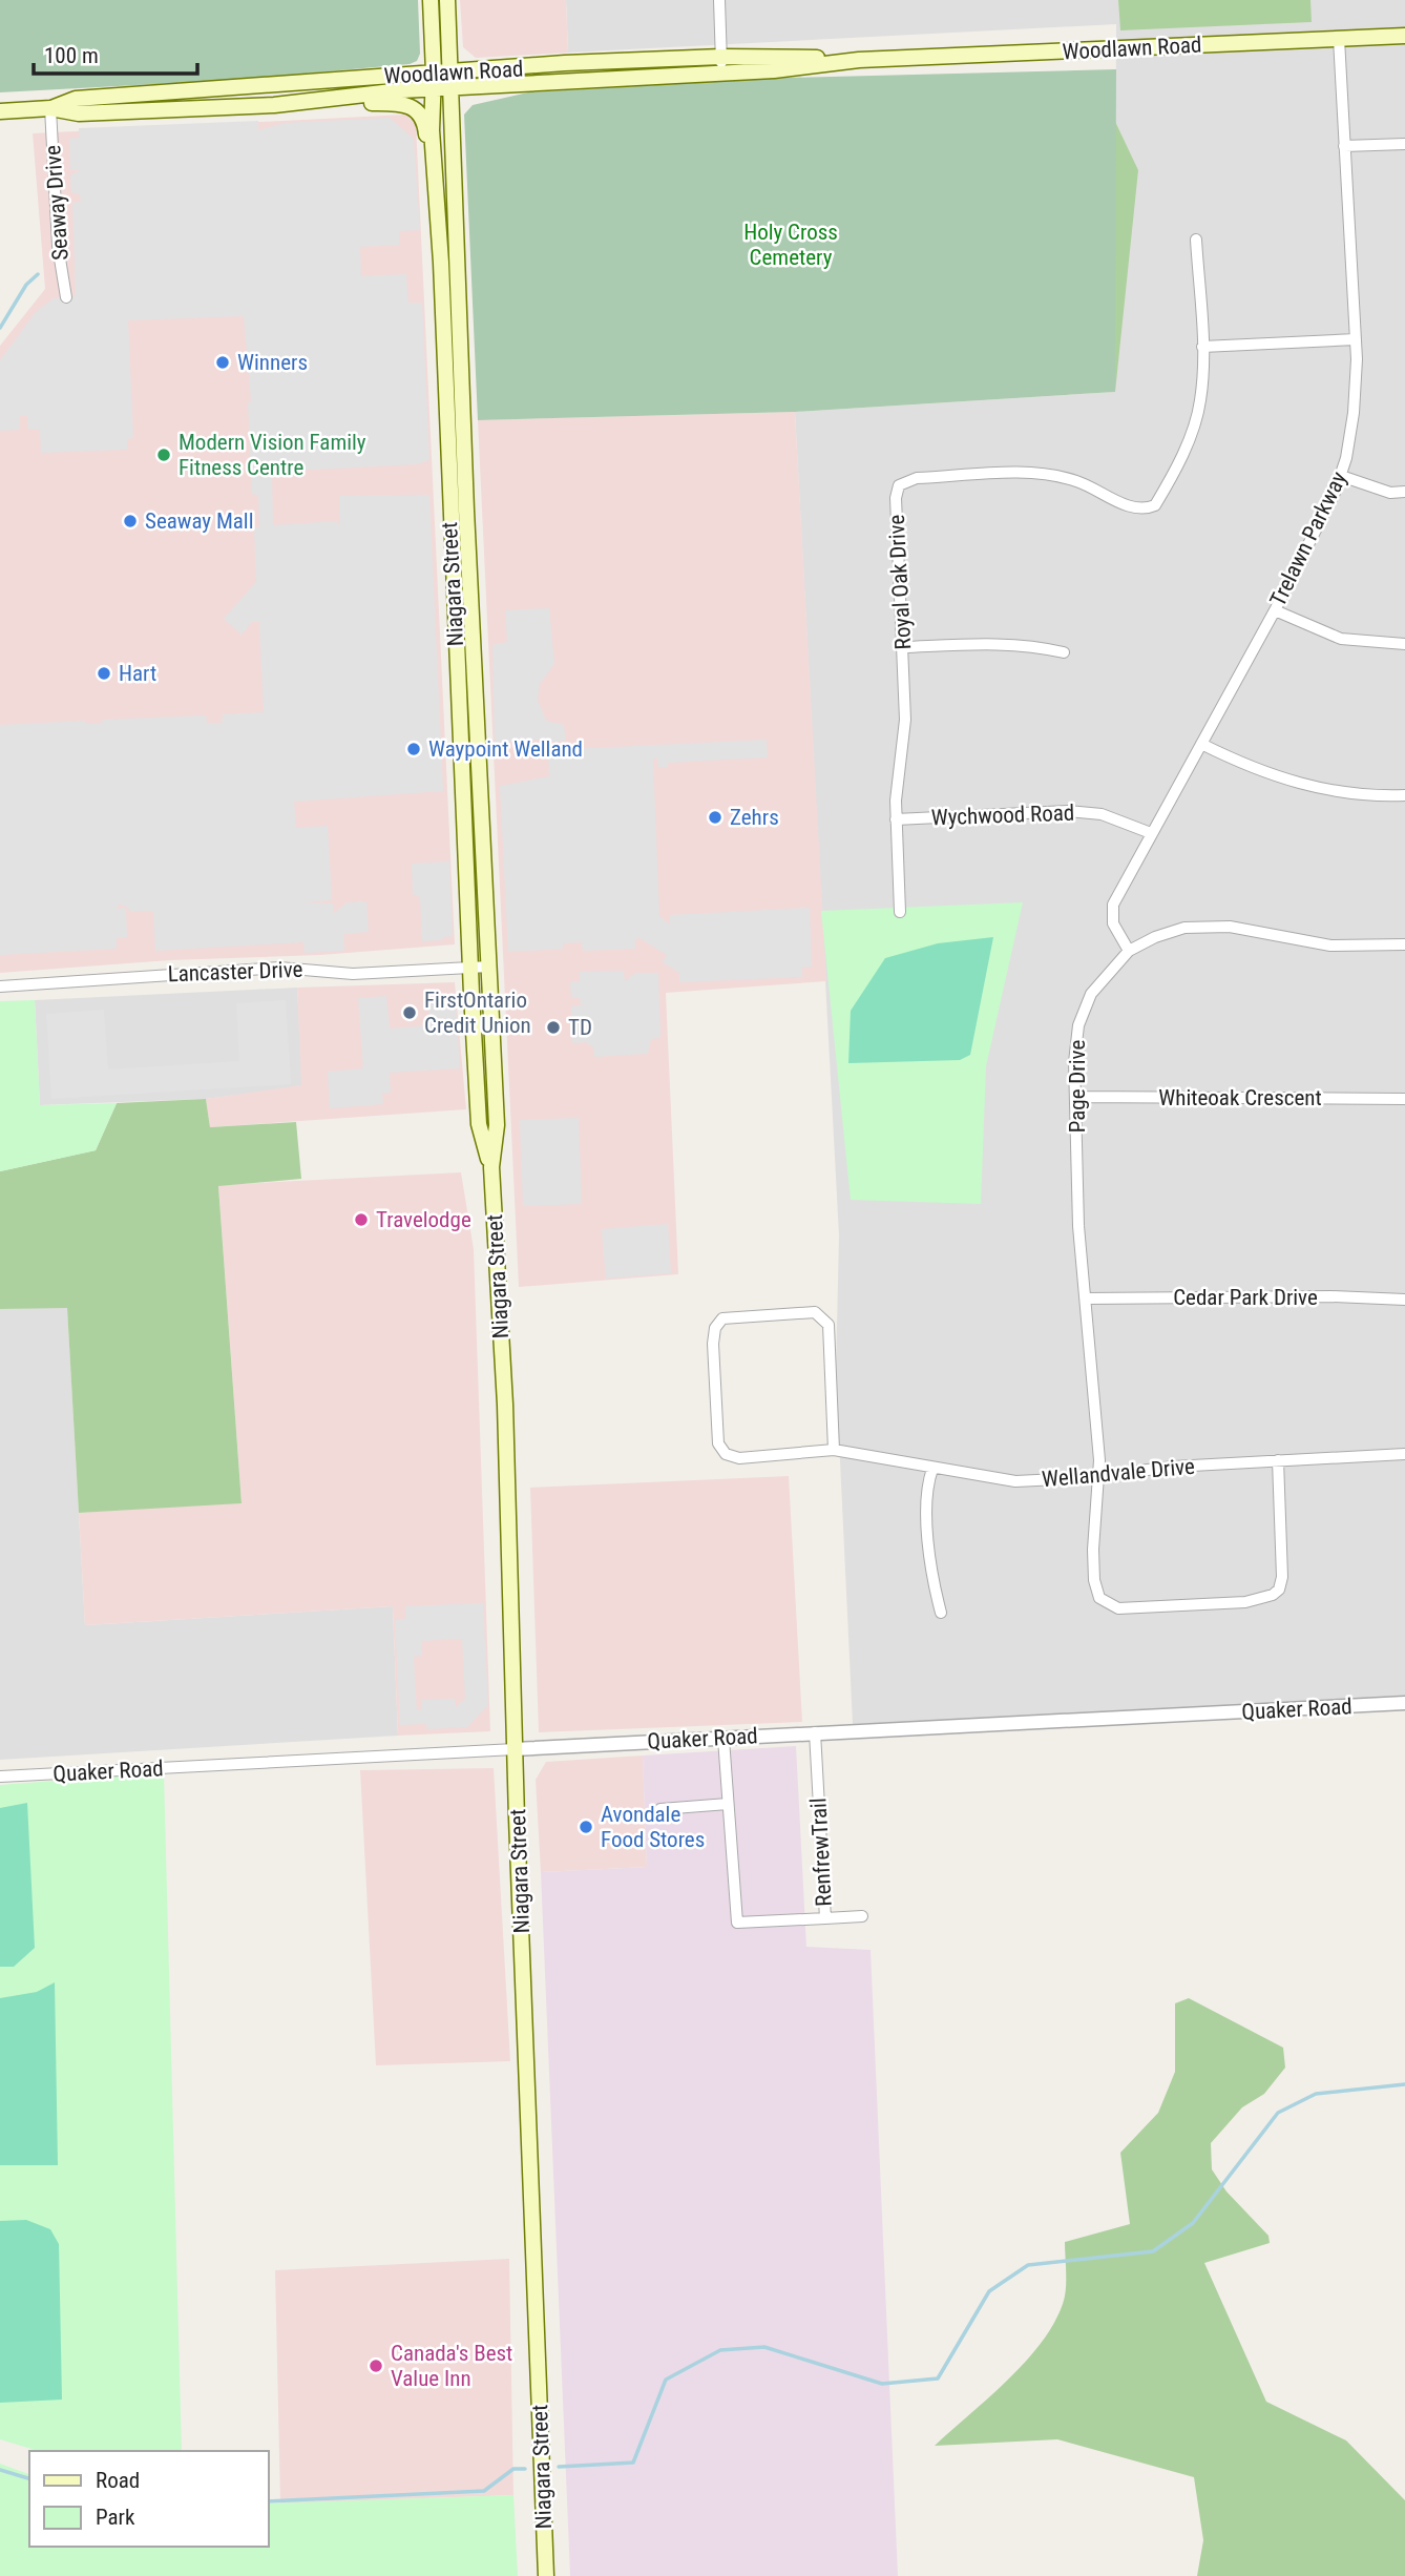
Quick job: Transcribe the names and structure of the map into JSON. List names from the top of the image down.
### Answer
{
  "streets": {
    "main road": ["Woodlawn Road", "Niagara Street"],
    "street": [
      "Seaway Drive",
      "Trelawn Parkway",
      "Royal Oak Drive",
      "Wychwood Road",
      "Lancaster Drive",
      "Page Drive",
      "Whiteoak Crescent",
      "Cedar Park Drive",
      "Wellandvale Drive",
      "Quaker Road",
      "RenfrewTrail"
    ]
  },
  "crossings": [
    ["Woodlawn Road", "Seaway Drive"],
    ["Woodlawn Road", "Trelawn Parkway"],
    ["Woodlawn Road", "Niagara Street"],
    ["Trelawn Parkway", "Wychwood Road"],
    ["Trelawn Parkway", "Page Drive"],
    ["Royal Oak Drive", "Wychwood Road"],
    ["Niagara Street", "Lancaster Drive"],
    ["Niagara Street", "Quaker Road"],
    ["Page Drive", "Whiteoak Crescent"],
    ["Page Drive", "Cedar Park Drive"],
    ["Page Drive", "Wellandvale Drive"],
    ["Quaker Road", "RenfrewTrail"]
  ],
  "parks": ["Holy Cross Cemetery"],
  "places": [
    "Winners",
    "Modern Vision Family Fitness Centre",
    "Seaway Mall",
    "Hart",
    "Waypoint Welland",
    "Zehrs",
    "FirstOntario Credit Union",
    "TD",
    "Travelodge",
    "Avondale Food Stores",
    "Canada's Best Value Inn"
  ],
  "legend": ["Road", "Park"],
  "scale_bar": "100 m"
}
